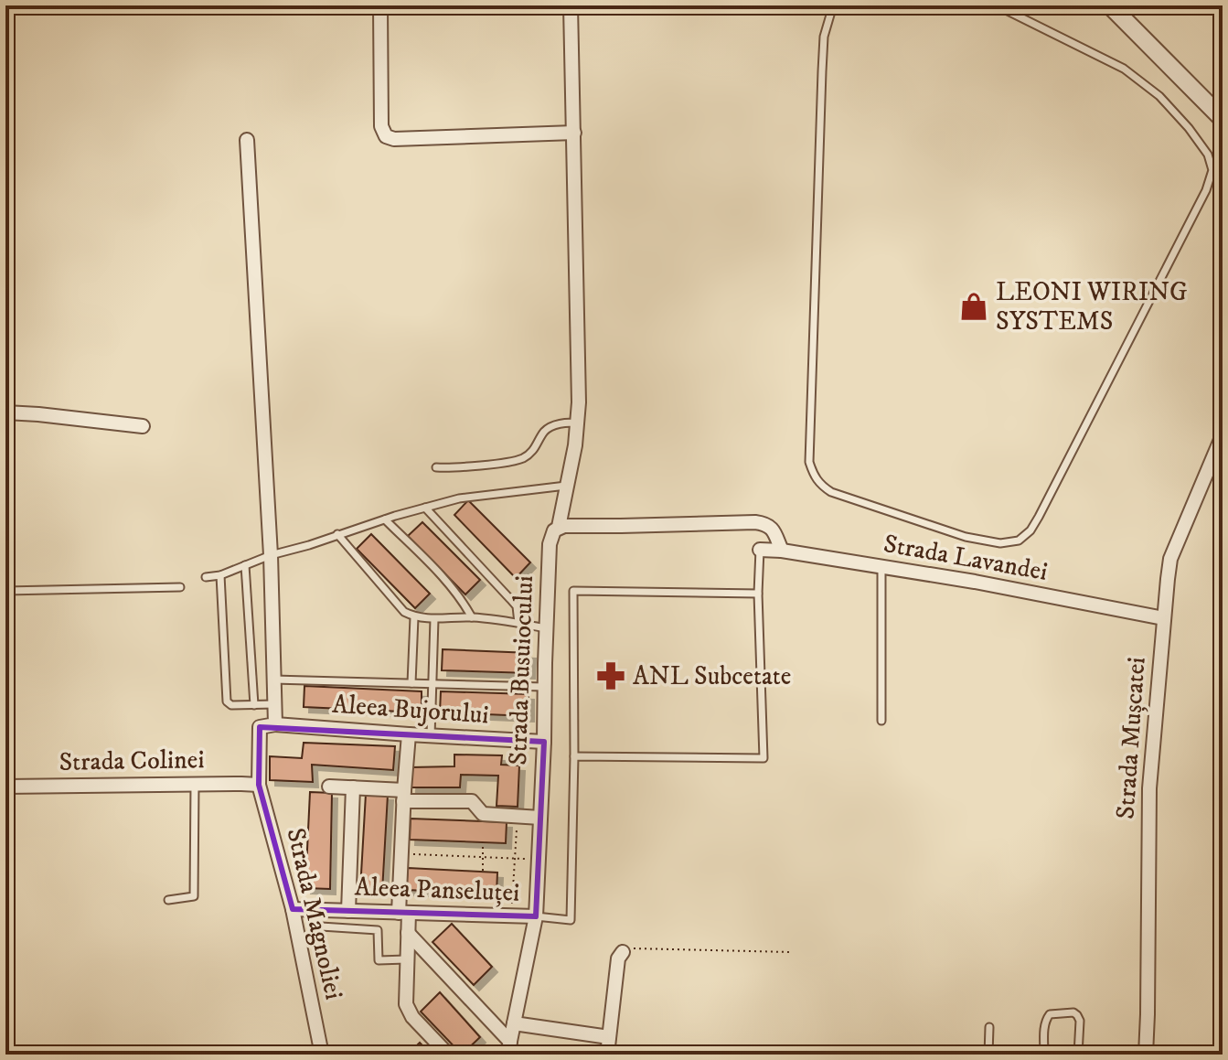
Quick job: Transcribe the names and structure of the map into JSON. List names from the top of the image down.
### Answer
{
  "streets": {
    "street": [
      "Strada Lavandei",
      "Strada Busuiocului",
      "Aleea Bujorului",
      "Strada Mușcatei",
      "Strada Colinei",
      "Aleea Panseluței",
      "Strada Magnoliei"
    ]
  },
  "crossings": [
    ["Strada Lavandei", "Strada Mușcatei"],
    ["Strada Busuiocului", "Aleea Bujorului"],
    ["Strada Busuiocului", "Aleea Panseluței"],
    ["Aleea Bujorului", "Strada Magnoliei"],
    ["Strada Colinei", "Strada Magnoliei"],
    ["Aleea Panseluței", "Strada Magnoliei"]
  ],
  "places": {
    "shop": ["LEONI WIRING SYSTEMS"],
    "pharmacy": ["ANL Subcetate"]
  }
}
